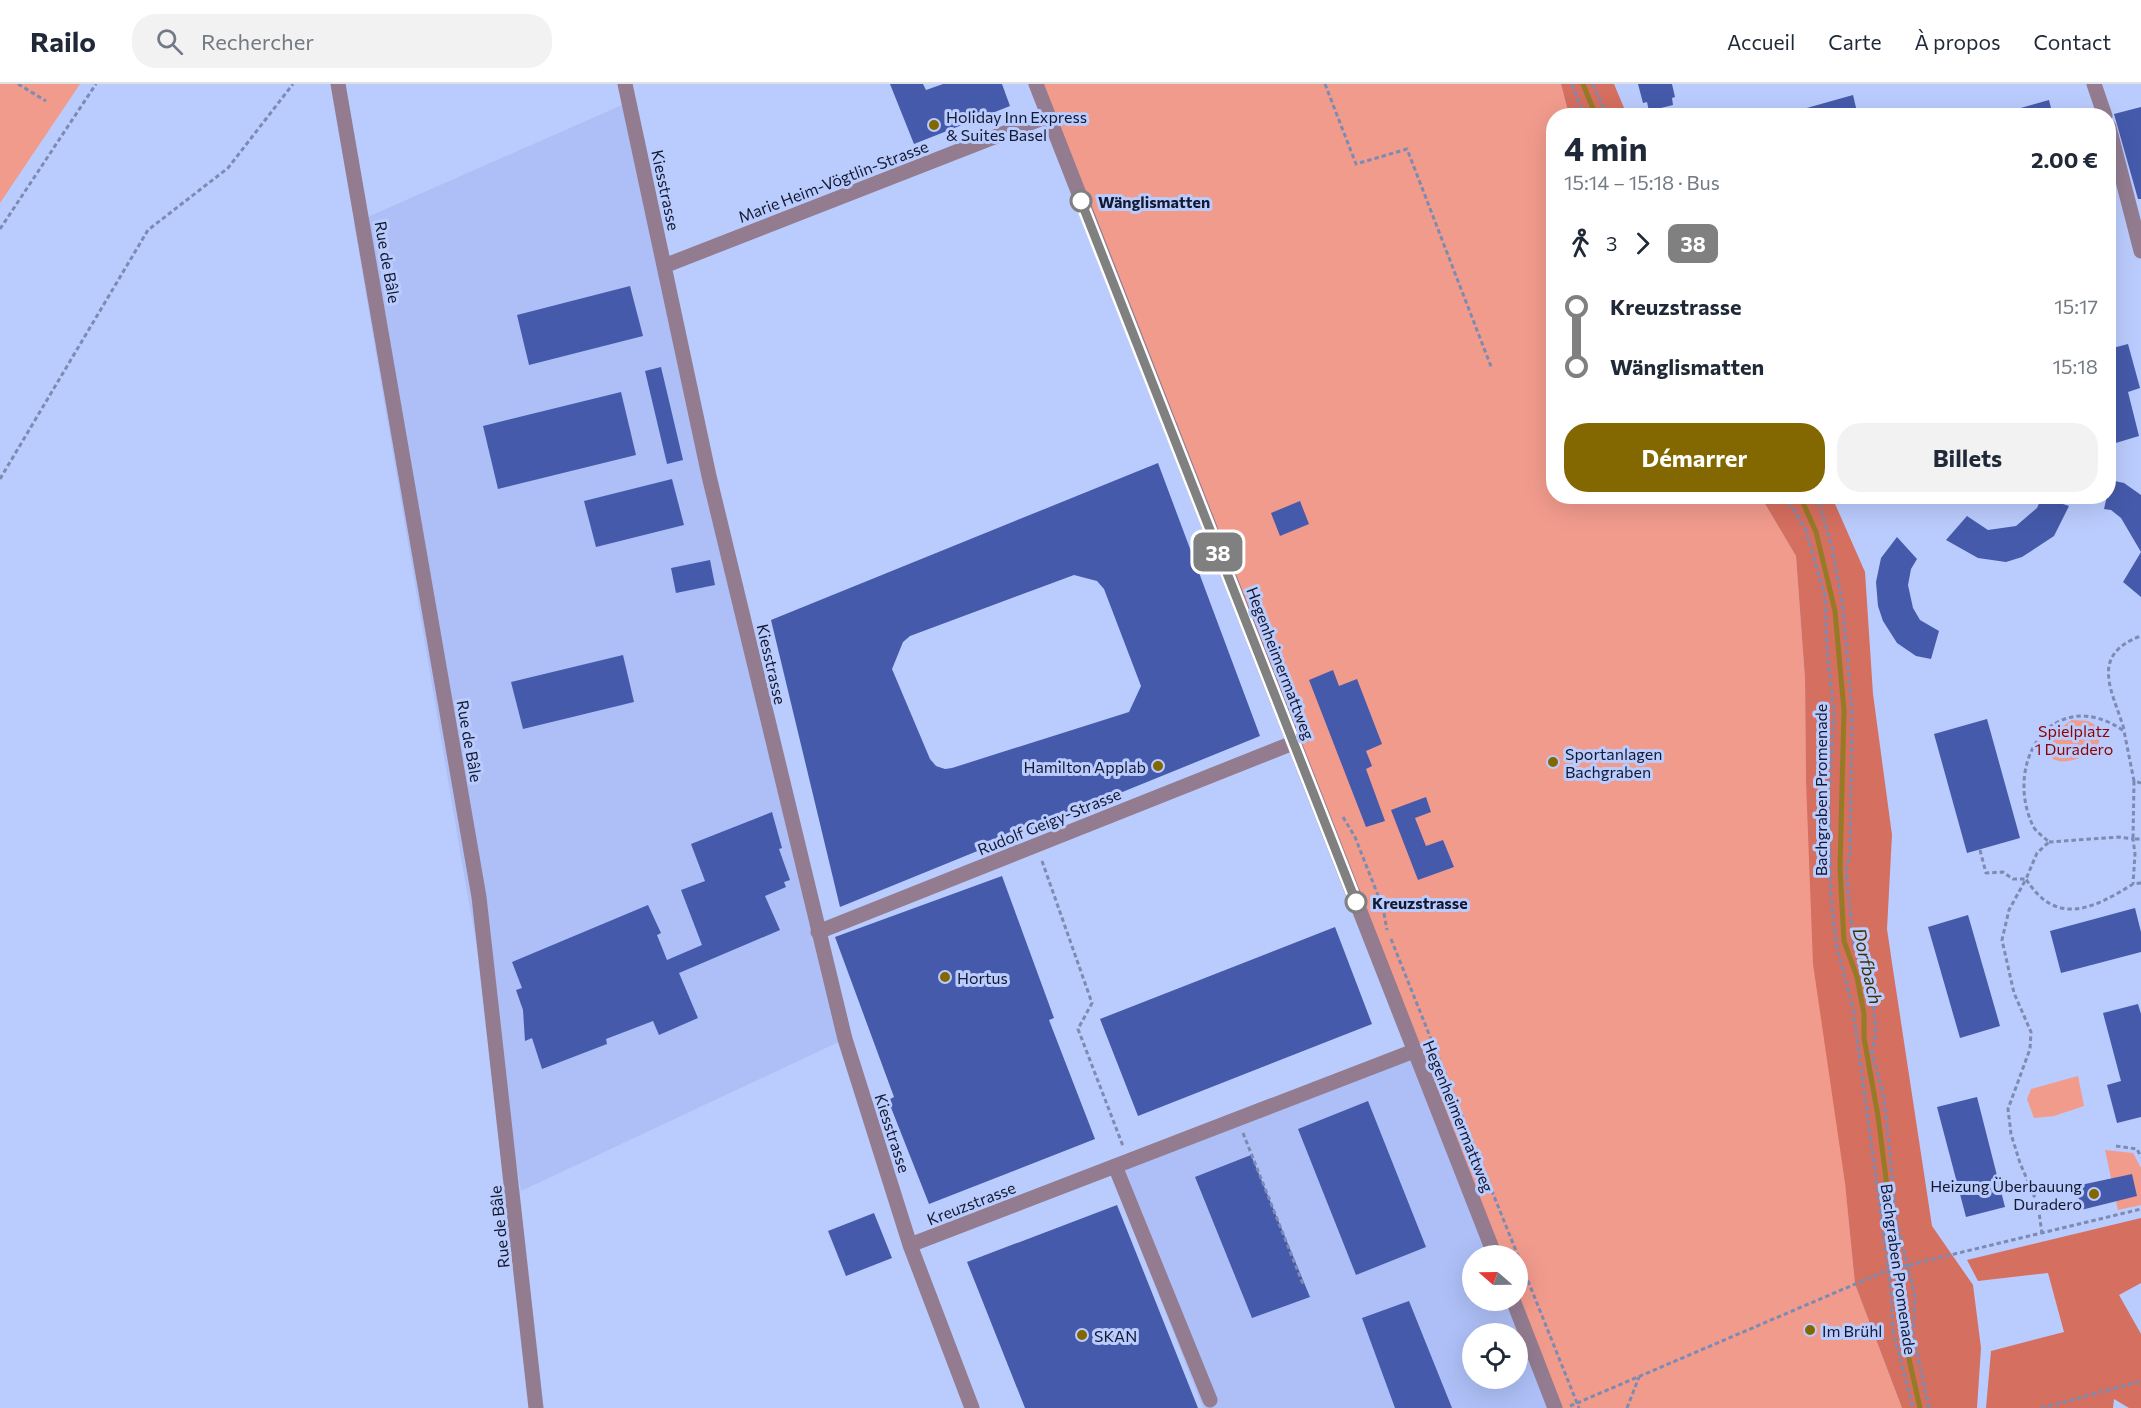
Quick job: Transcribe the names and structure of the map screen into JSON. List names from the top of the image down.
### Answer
{
  "streets": {
    "street": [
      "Marie Heim-Vögtlin-Strasse",
      "Kiesstrasse",
      "Rue de Bâle",
      "Hegenheimermattweg",
      "Rudolf Geigy-Strasse",
      "Kreuzstrasse"
    ],
    "path": ["Bachgraben Promenade"]
  },
  "crossings": [
    ["Marie Heim-Vögtlin-Strasse", "Kiesstrasse"],
    ["Marie Heim-Vögtlin-Strasse", "Hegenheimermattweg"],
    ["Kiesstrasse", "Rudolf Geigy-Strasse"],
    ["Kiesstrasse", "Kreuzstrasse"],
    ["Hegenheimermattweg", "Rudolf Geigy-Strasse"],
    ["Hegenheimermattweg", "Kreuzstrasse"]
  ],
  "water": ["Dorfbach"],
  "parks": ["Spielplatz 1 Duradero"],
  "places": [
    "Holiday Inn Express & Suites Basel",
    "Wänglismatten",
    "Sportanlagen Bachgraben",
    "Hamilton Applab",
    "Kreuzstrasse",
    "Hortus",
    "Heizung Überbauung Duradero",
    "Im Brühl",
    "SKAN"
  ],
  "lines": ["bus line 38"],
  "north": "left",
  "page": {
    "header": "Railo",
    "search": "Rechercher",
    "nav": [
      "Accueil",
      "Carte",
      "À propos",
      "Contact"
    ],
    "on_map": "38",
    "heading": ["4 min", "15:14 – 15:18 · Bus", "2.00 €"],
    "legs": ["3", "38"],
    "list": [
      {
        "name": "Kreuzstrasse",
        "value": "15:17"
      },
      {
        "name": "Wänglismatten",
        "value": "15:18"
      }
    ],
    "buttons": ["Démarrer", "Billets"]
  }
}
